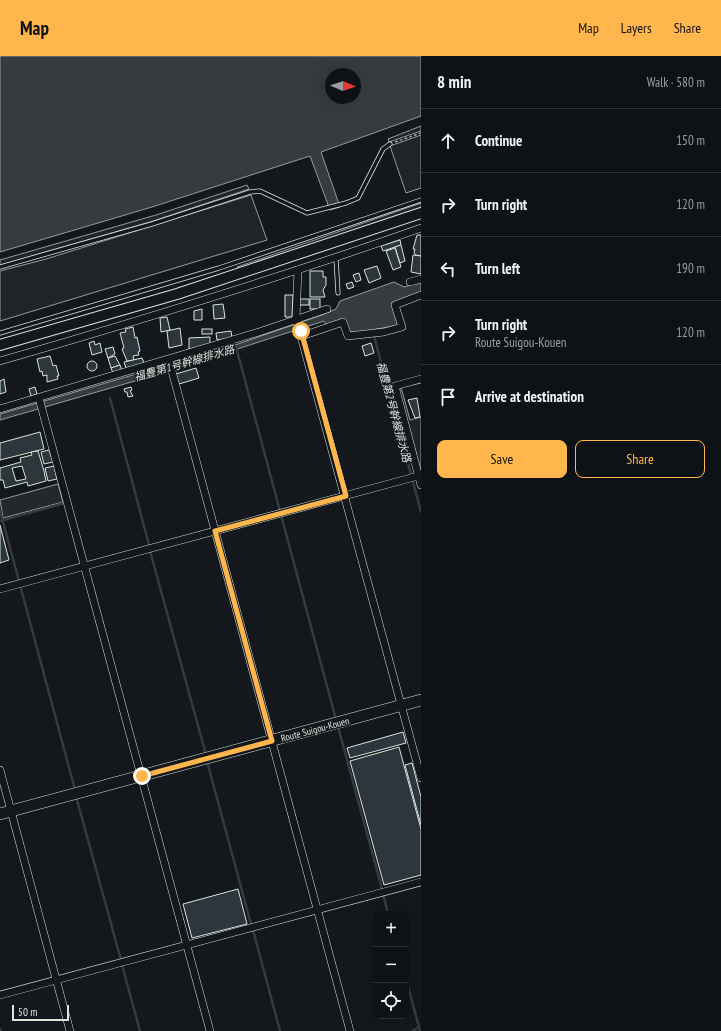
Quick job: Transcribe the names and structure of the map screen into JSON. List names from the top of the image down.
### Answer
{
  "streets": {
    "main road": ["Route Suigou-Kouen"]
  },
  "water": ["福豊第1号幹線排水路", "福豊第2号幹線排水路"],
  "scale_bar": "50 m",
  "north": "right",
  "page": {
    "header": "Map",
    "nav": ["Map", "Layers", "Share"],
    "heading": ["8 min", "Walk · 580 m"],
    "list": [
      ["Continue", "150 m"],
      ["Turn right", "120 m"],
      ["Turn left", "190 m"],
      ["Turn right", "Route Suigou-Kouen", "120 m"],
      "Arrive at destination"
    ],
    "buttons": ["Save", "Share"],
    "map_buttons": ["+", "−"],
    "scale": "50 m"
  }
}
